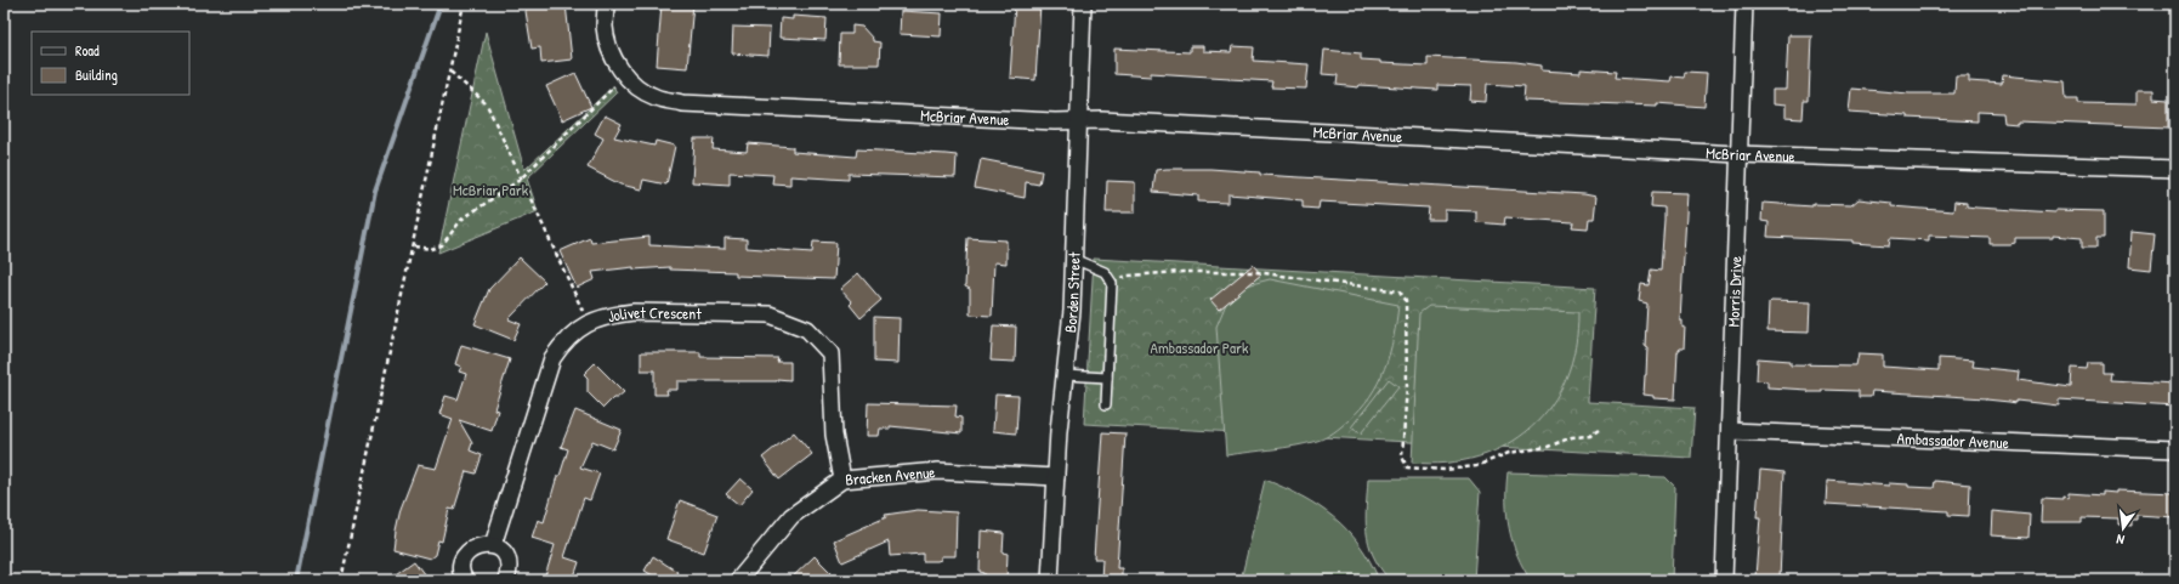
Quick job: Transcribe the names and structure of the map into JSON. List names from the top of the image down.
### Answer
{
  "streets": {
    "street": [
      "McBriar Avenue",
      "Morris Drive",
      "Borden Street",
      "Jolivet Crescent",
      "Ambassador Avenue",
      "Bracken Avenue"
    ]
  },
  "crossings": [
    ["McBriar Avenue", "Morris Drive"],
    ["McBriar Avenue", "Borden Street"],
    ["Morris Drive", "Ambassador Avenue"],
    ["Borden Street", "Bracken Avenue"],
    ["Jolivet Crescent", "Bracken Avenue"]
  ],
  "parks": ["McBriar Park", "Ambassador Park"],
  "legend": ["Road", "Building"],
  "north": "bottom"
}
